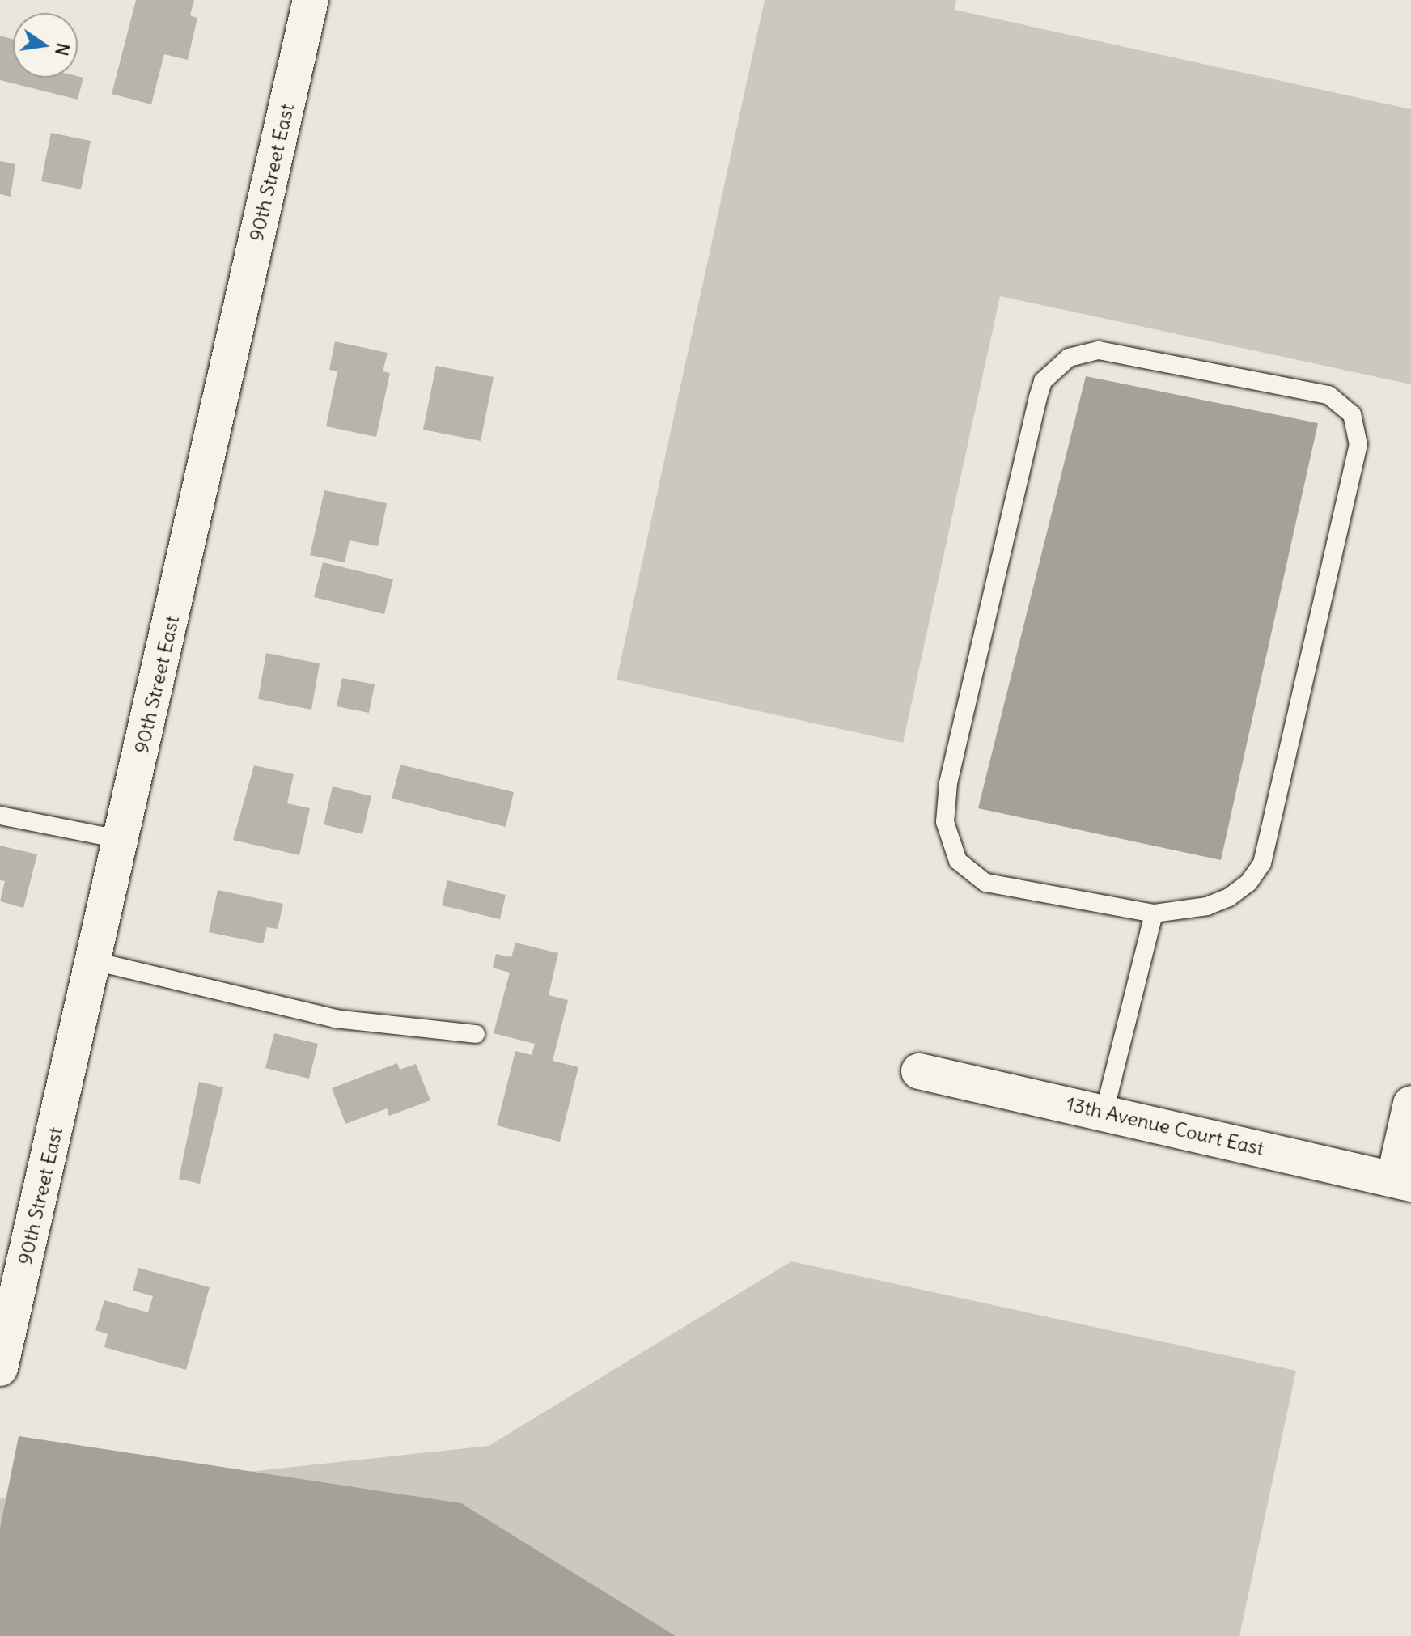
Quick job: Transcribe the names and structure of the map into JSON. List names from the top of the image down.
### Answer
{
  "streets": {
    "street": ["90th Street East", "13th Avenue Court East"]
  },
  "north": "right"
}
